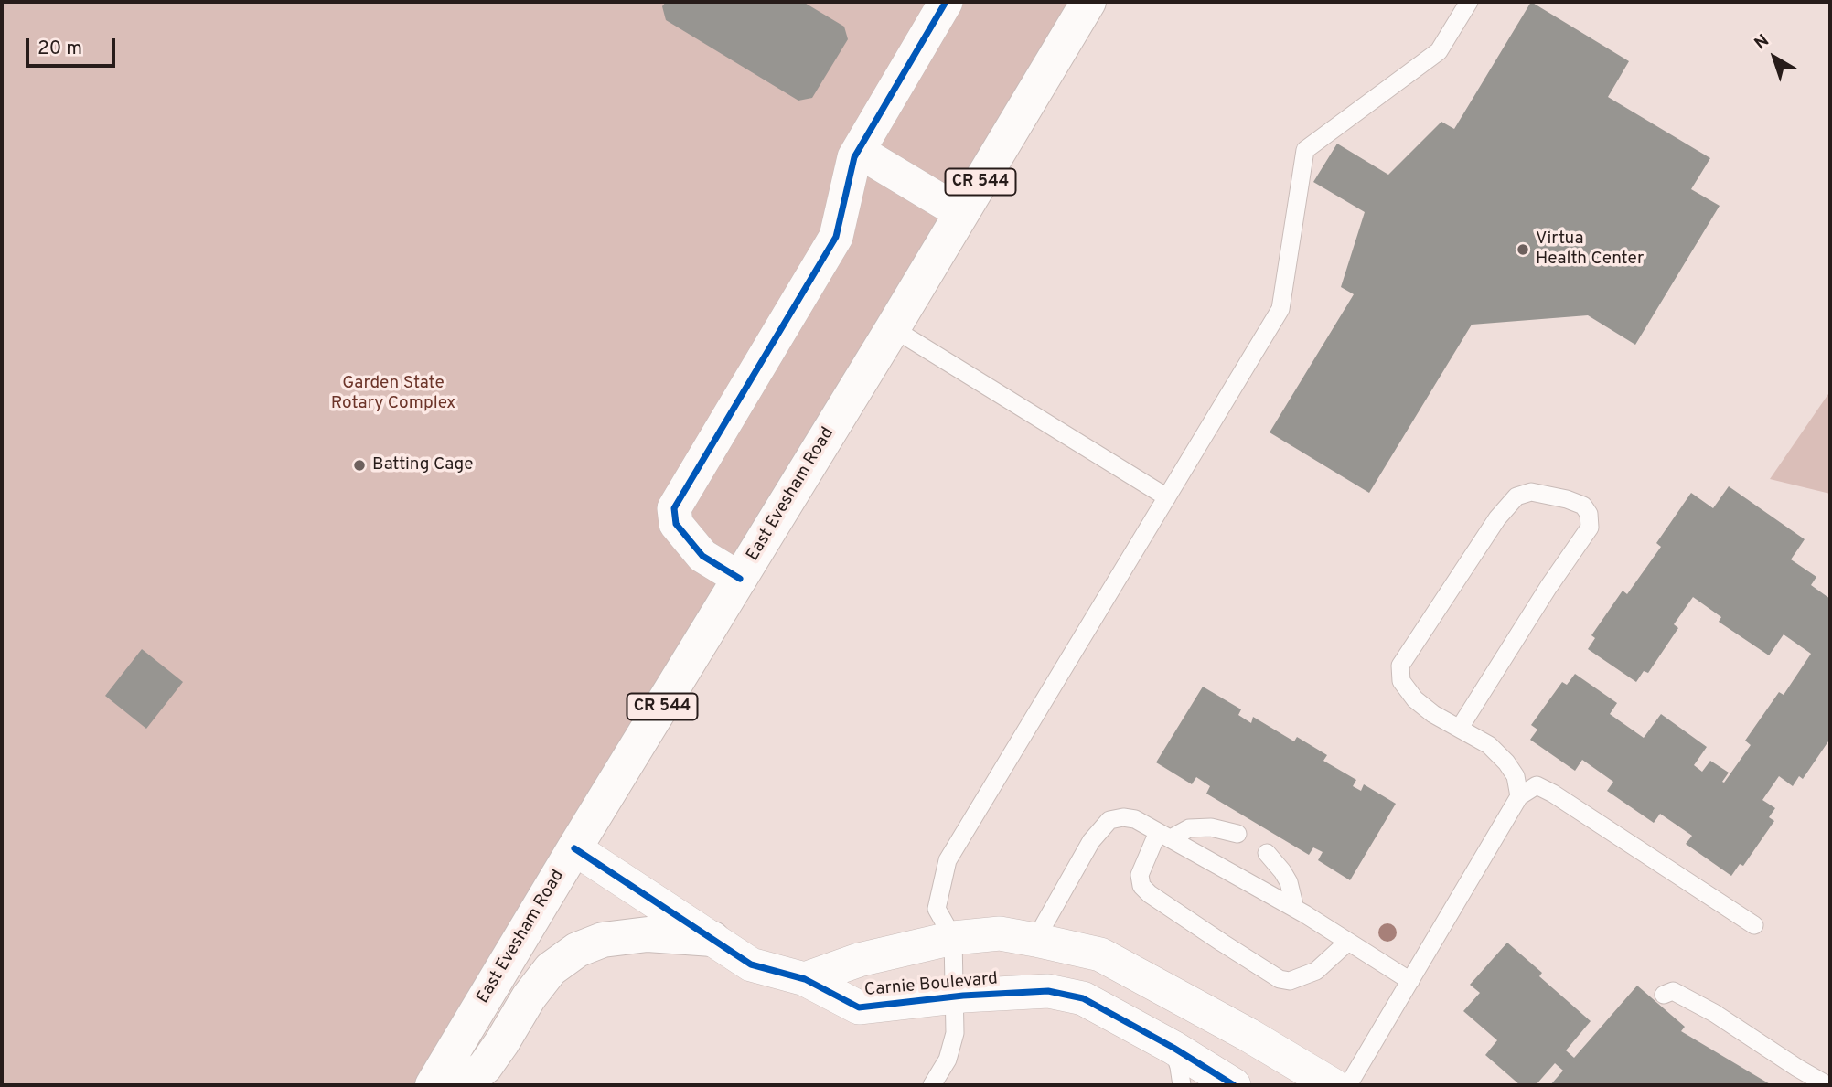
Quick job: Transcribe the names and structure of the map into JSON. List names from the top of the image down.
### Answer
{
  "streets": {
    "main road": ["CR 544", "East Evesham Road"],
    "street": ["Carnie Boulevard"]
  },
  "crossings": [
    ["East Evesham Road", "Carnie Boulevard"]
  ],
  "parks": ["Garden State Rotary Complex"],
  "places": ["Virtua Health Center", "Batting Cage"],
  "scale_bar": "20 m",
  "north": "top left"
}
